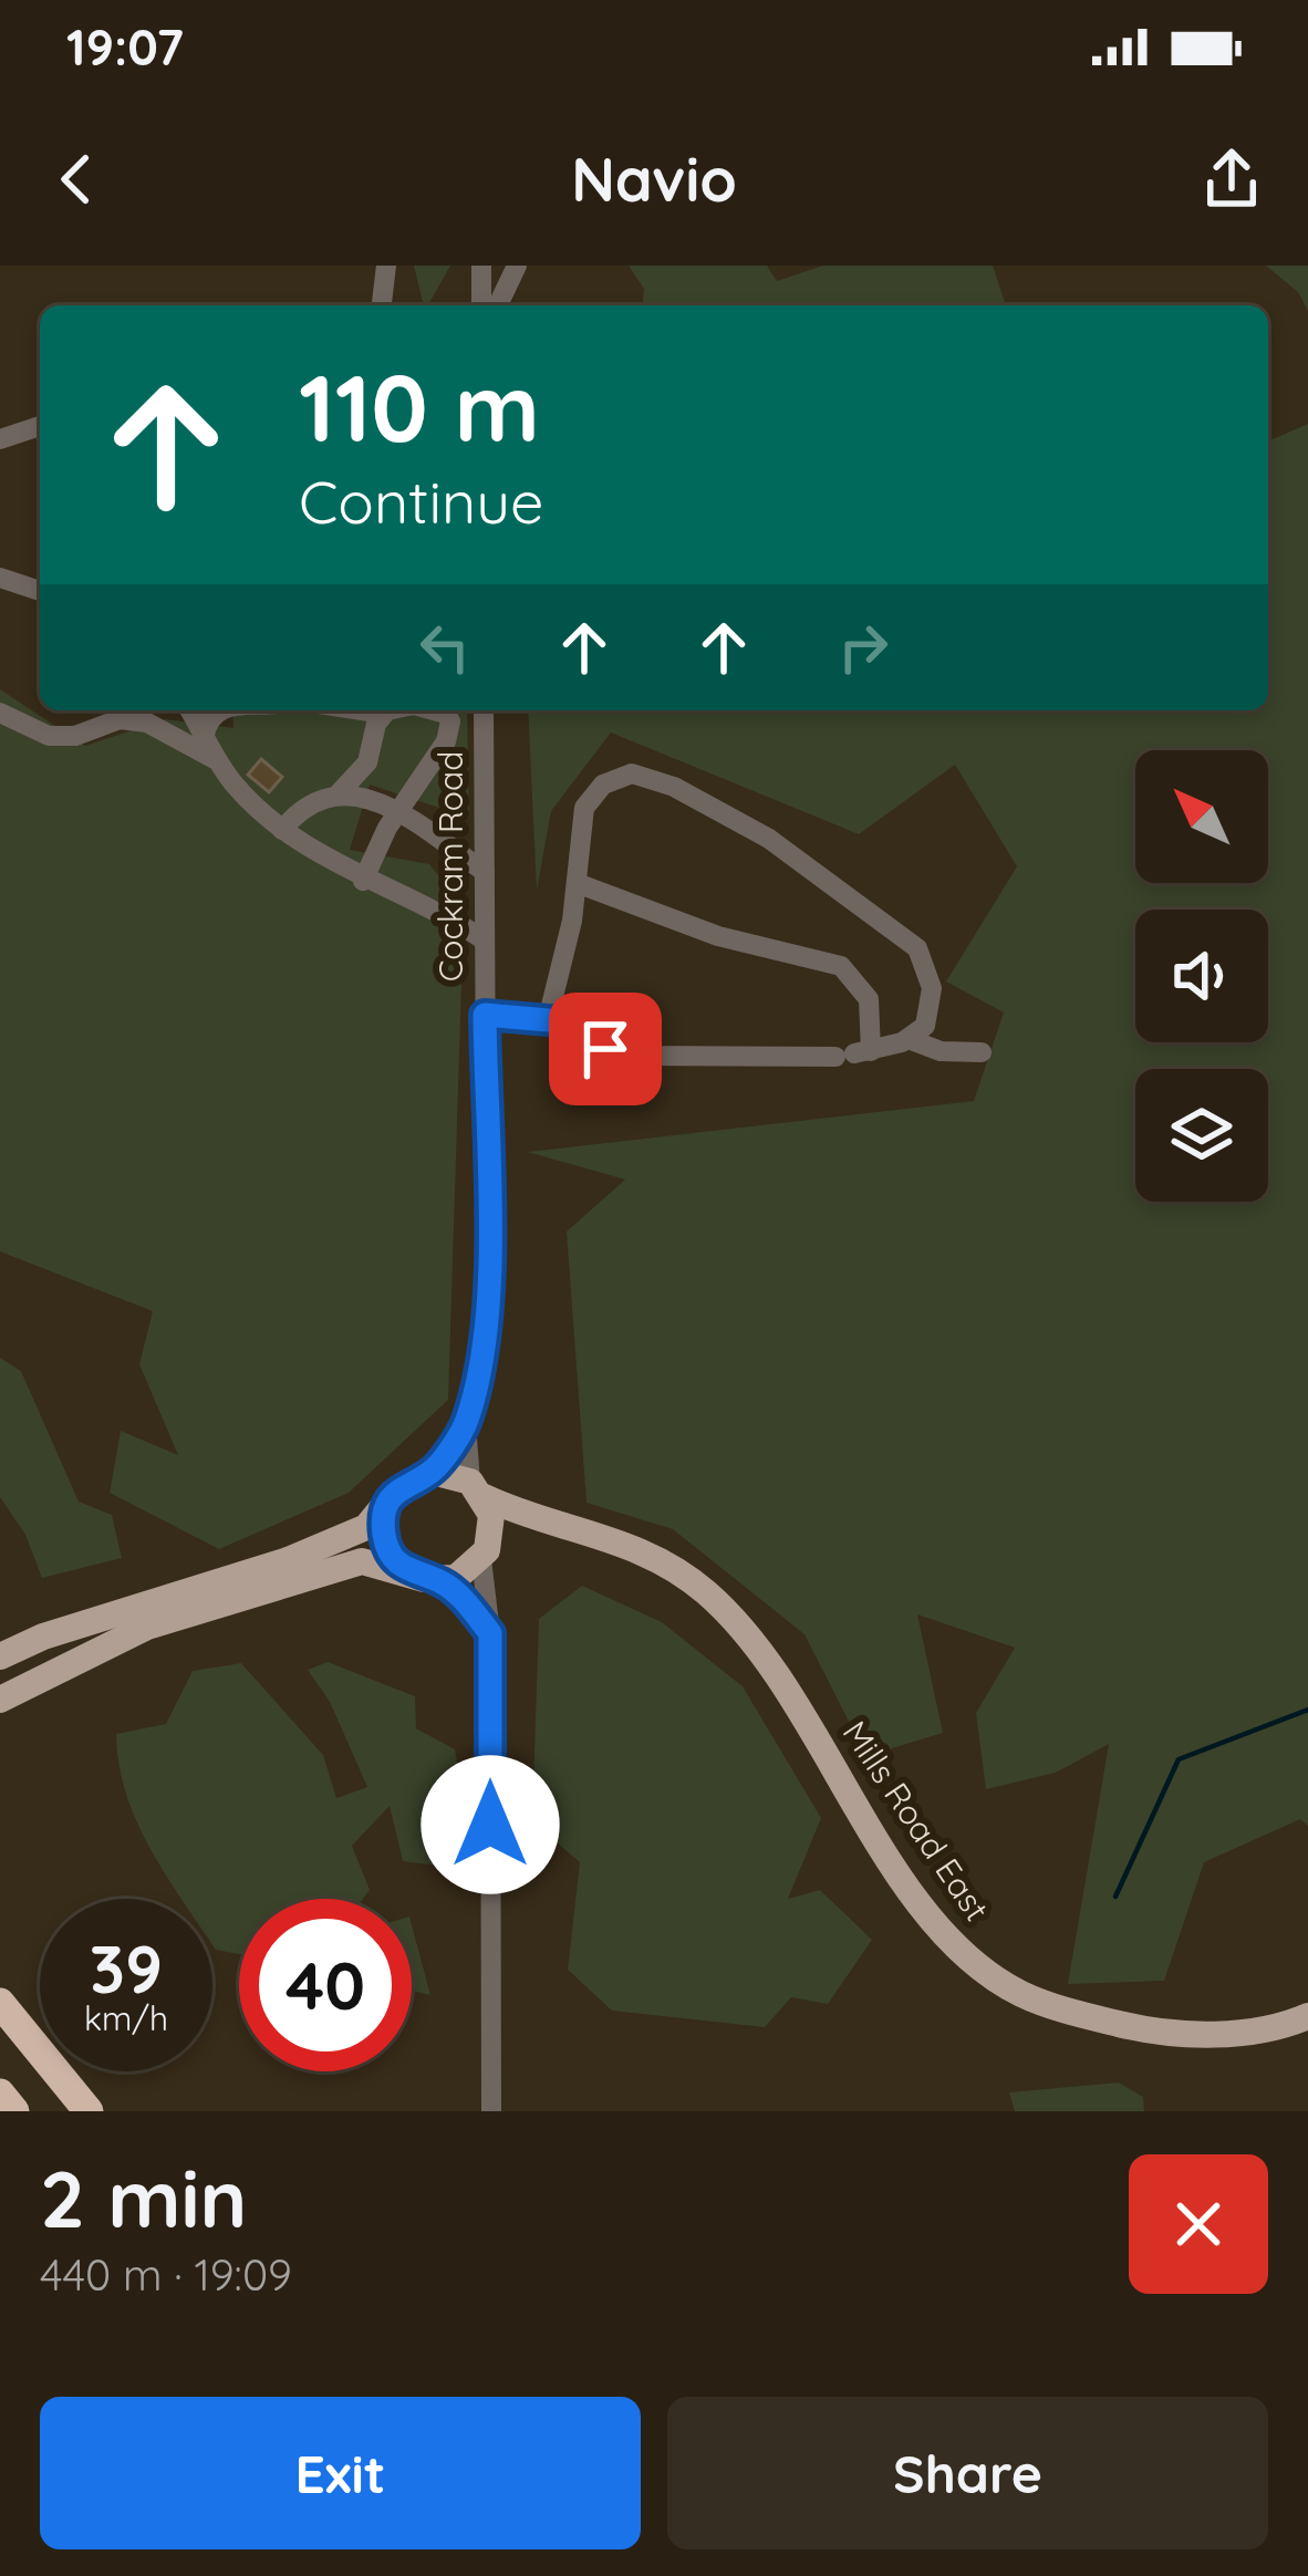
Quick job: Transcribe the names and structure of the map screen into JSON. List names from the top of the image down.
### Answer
{
  "streets": {
    "main road": ["Mills Road East"],
    "street": ["Cockram Road"]
  },
  "crossings": [
    ["Cockram Road", "Mills Road East"]
  ],
  "north": "top left",
  "page": {
    "status": "19:07",
    "header": "Navio",
    "turn": ["110 m", "Continue"],
    "speed": "39 km/h",
    "limit": "40",
    "heading": ["2 min", "440 m · 19:09"],
    "buttons": ["Exit", "Share"]
  }
}
